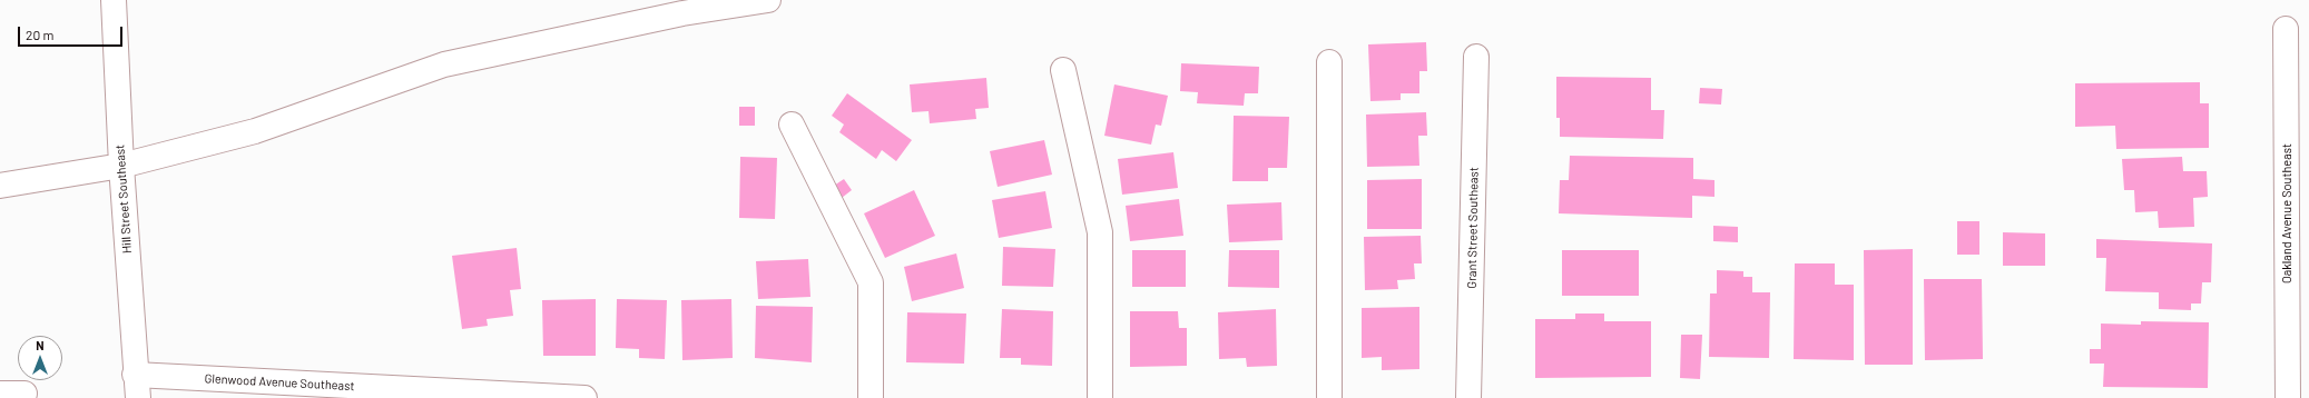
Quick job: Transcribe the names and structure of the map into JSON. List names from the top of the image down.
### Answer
{
  "streets": {
    "main road": [
      "Hill Street Southeast",
      "Oakland Avenue Southeast",
      "Grant Street Southeast",
      "Glenwood Avenue Southeast"
    ]
  },
  "crossings": [
    ["Hill Street Southeast", "Glenwood Avenue Southeast"]
  ],
  "scale_bar": "20 m",
  "north": "top"
}
